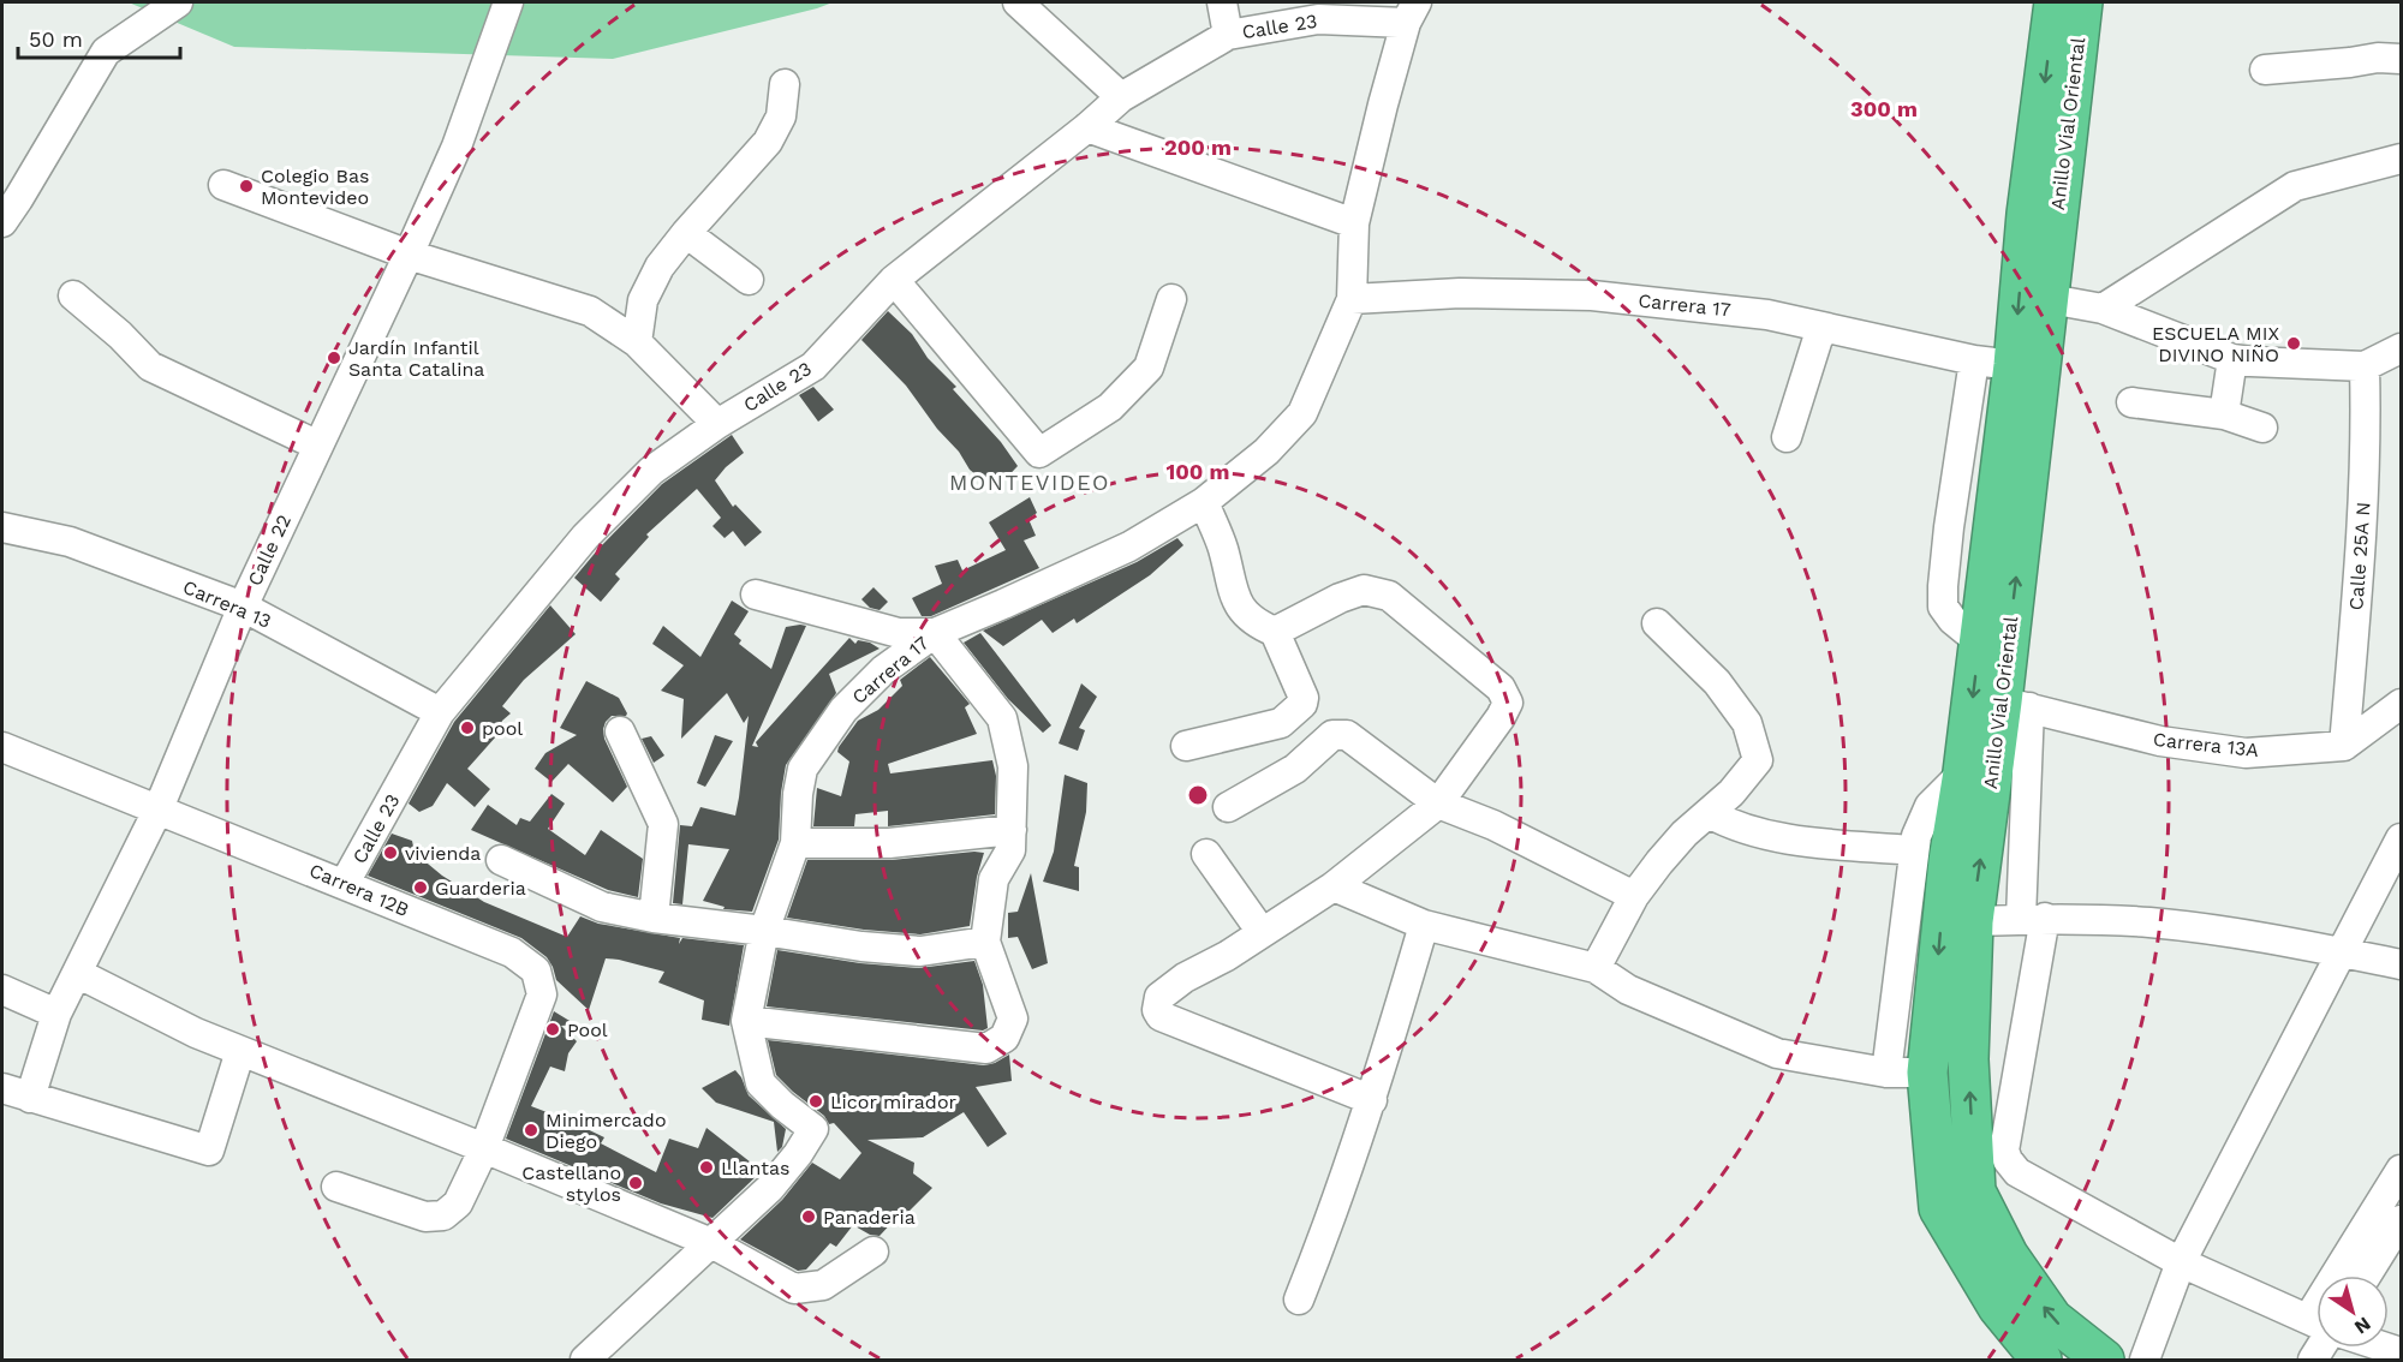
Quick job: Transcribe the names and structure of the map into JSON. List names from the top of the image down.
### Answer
{
  "streets": {
    "highway": ["Anillo Vial Oriental"],
    "street": [
      "Calle 23",
      "Carrera 17",
      "Calle 22",
      "Calle 25A N",
      "Carrera 13",
      "Carrera 13A",
      "Carrera 12B"
    ]
  },
  "crossings": [
    ["Calle 23", "Carrera 17"],
    ["Calle 23", "Carrera 13"],
    ["Calle 23", "Carrera 12B"],
    ["Anillo Vial Oriental", "Carrera 17"],
    ["Anillo Vial Oriental", "Carrera 13A"],
    ["Calle 22", "Carrera 13"],
    ["Calle 22", "Carrera 12B"],
    ["Calle 25A N", "Carrera 13A"]
  ],
  "districts": ["MONTEVIDEO"],
  "places": [
    "Colegio Bas Montevideo",
    "ESCUELA MIX DIVINO NIÑO",
    "Jardín Infantil Santa Catalina",
    "pool",
    "vivienda",
    "Guarderia",
    "Pool",
    "Licor mirador",
    "Minimercado Diego",
    "Llantas",
    "Castellano stylos",
    "Panaderia"
  ],
  "scale_bar": "50 m",
  "north": "bottom right",
  "rings": ["300 m", "200 m", "100 m"]
}
